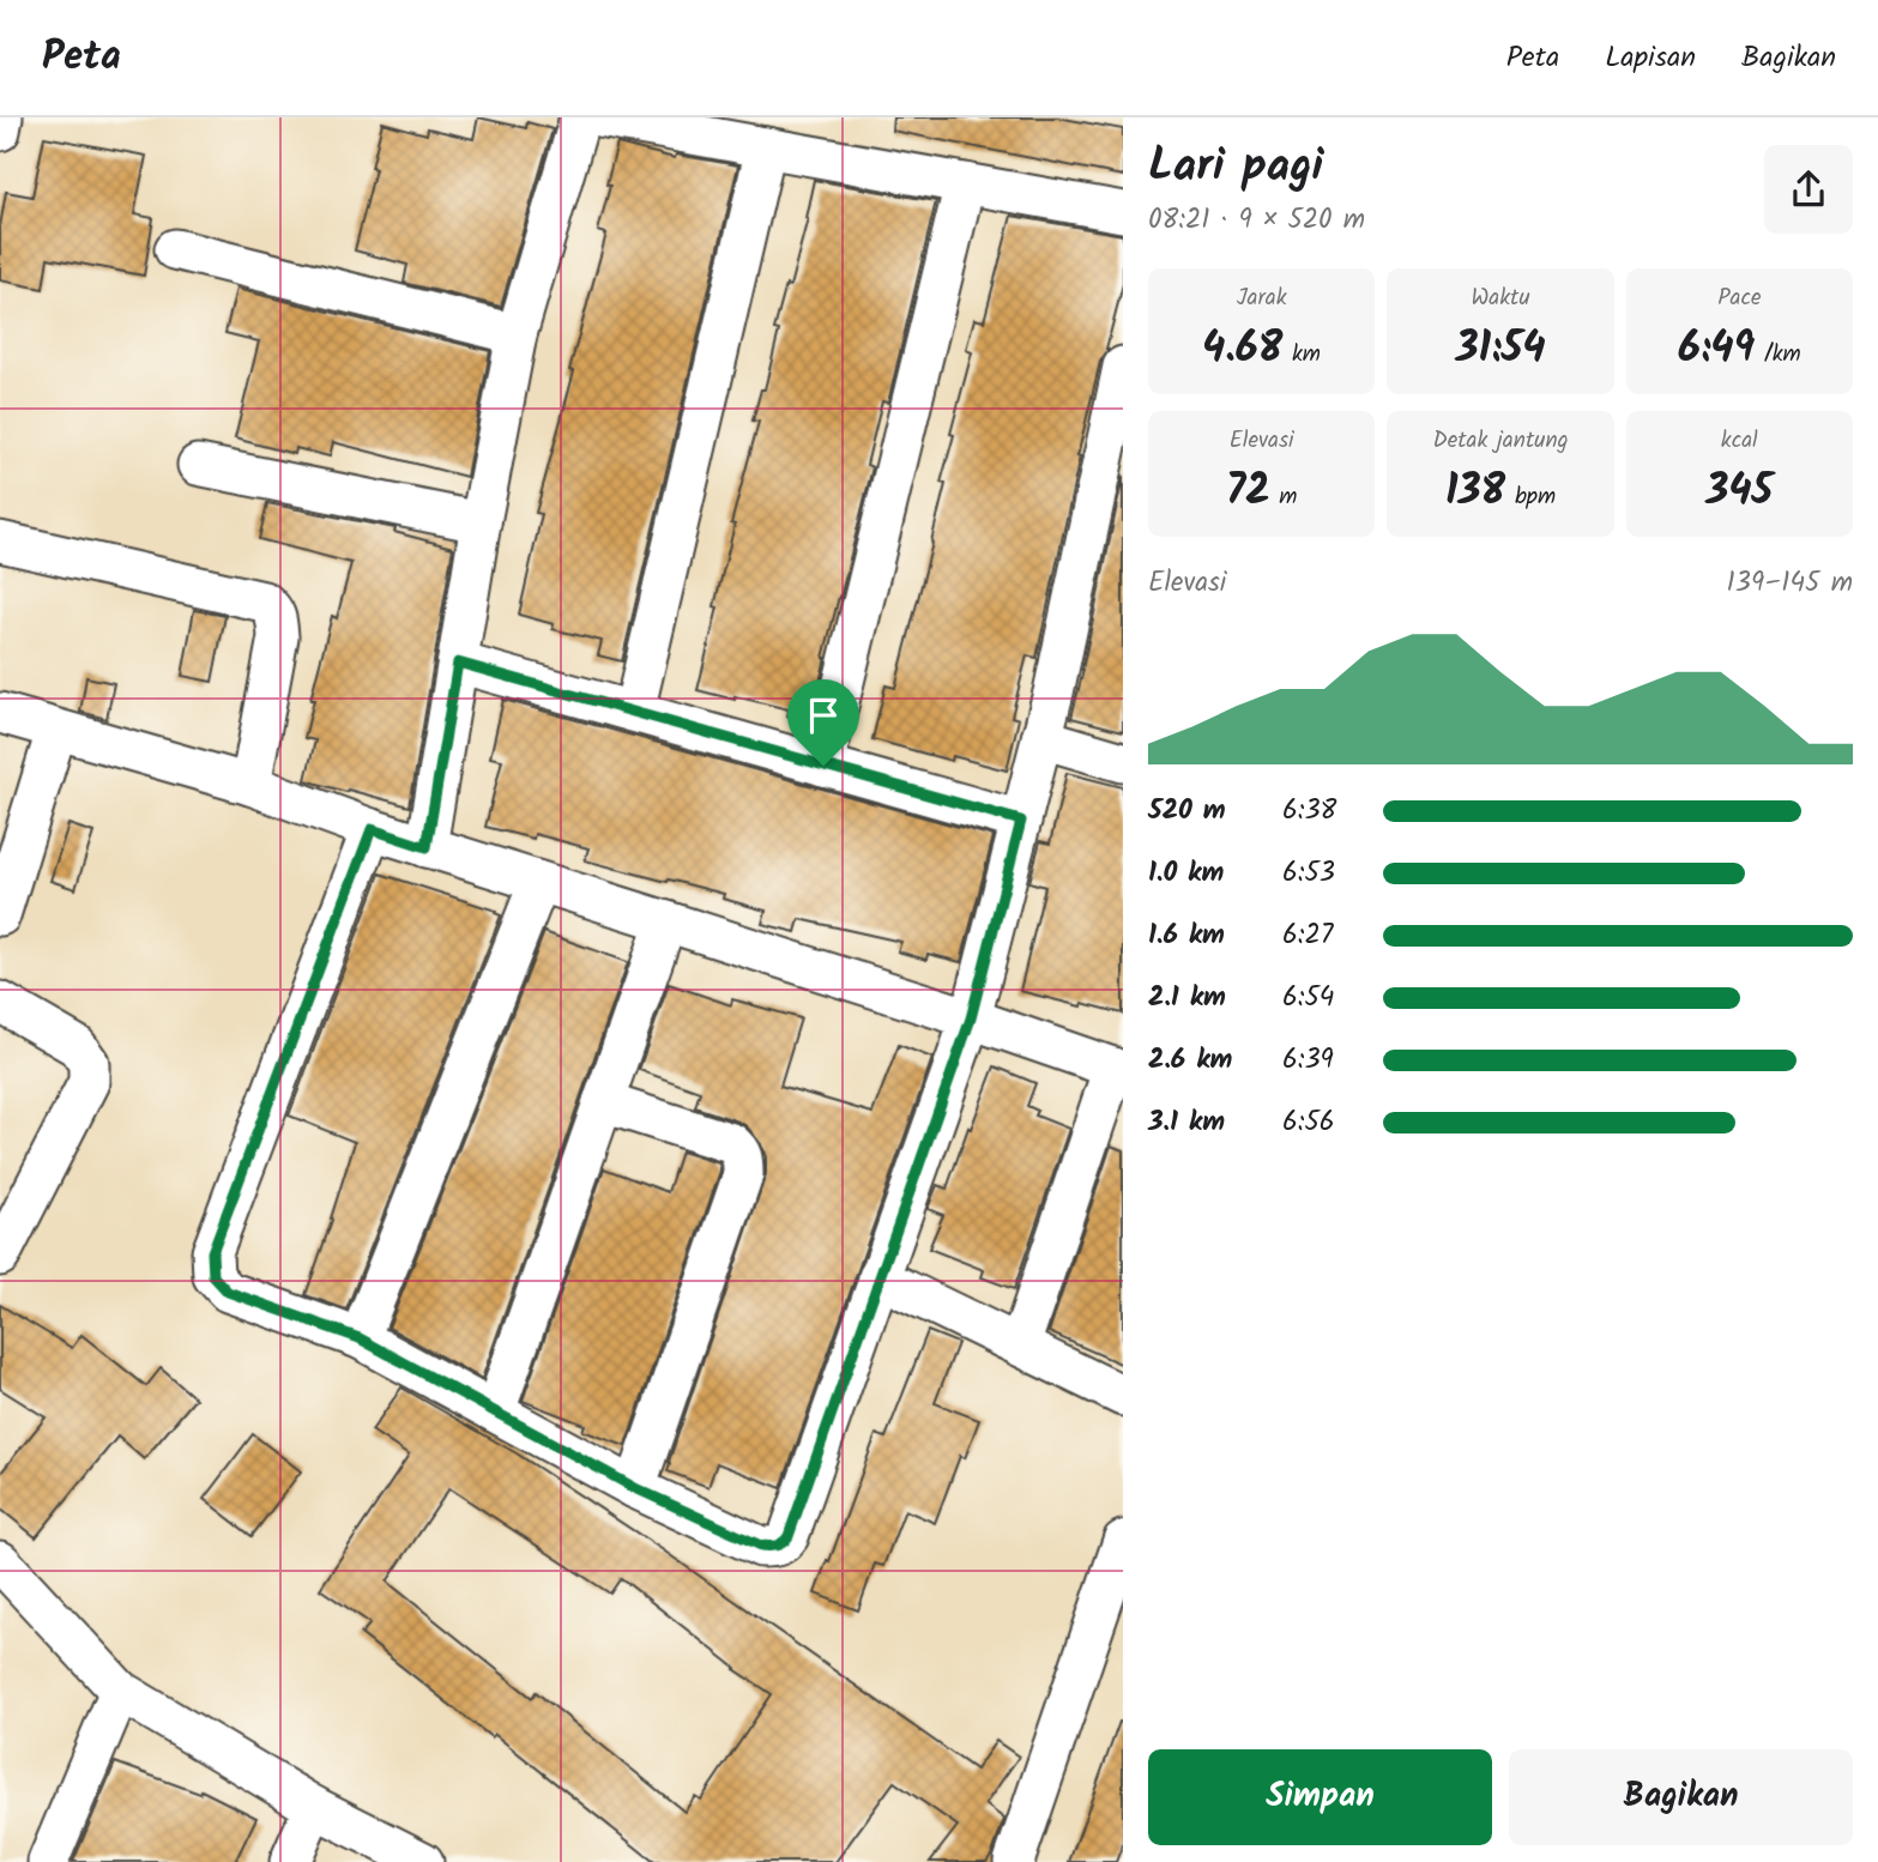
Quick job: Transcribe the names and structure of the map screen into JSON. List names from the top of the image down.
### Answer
{
  "page": {
    "header": "Peta",
    "nav": ["Peta", "Lapisan", "Bagikan"],
    "heading": ["Lari pagi", "08:21 · 9 × 520 m"],
    "stats": [
      ["Jarak", "4.68 km"],
      ["Waktu", "31:54"],
      ["Pace", "6:49 /km"],
      ["Elevasi", "72 m"],
      ["Detak jantung", "138 bpm"],
      ["kcal", "345"]
    ],
    "chart": ["Elevasi", "139–145 m"],
    "list": [
      {
        "name": "520 m",
        "note": "6:38"
      },
      {
        "name": "1.0 km",
        "note": "6:53"
      },
      {
        "name": "1.6 km",
        "note": "6:27"
      },
      {
        "name": "2.1 km",
        "note": "6:54"
      },
      {
        "name": "2.6 km",
        "note": "6:39"
      },
      {
        "name": "3.1 km",
        "note": "6:56"
      }
    ],
    "buttons": ["Simpan", "Bagikan"]
  }
}
